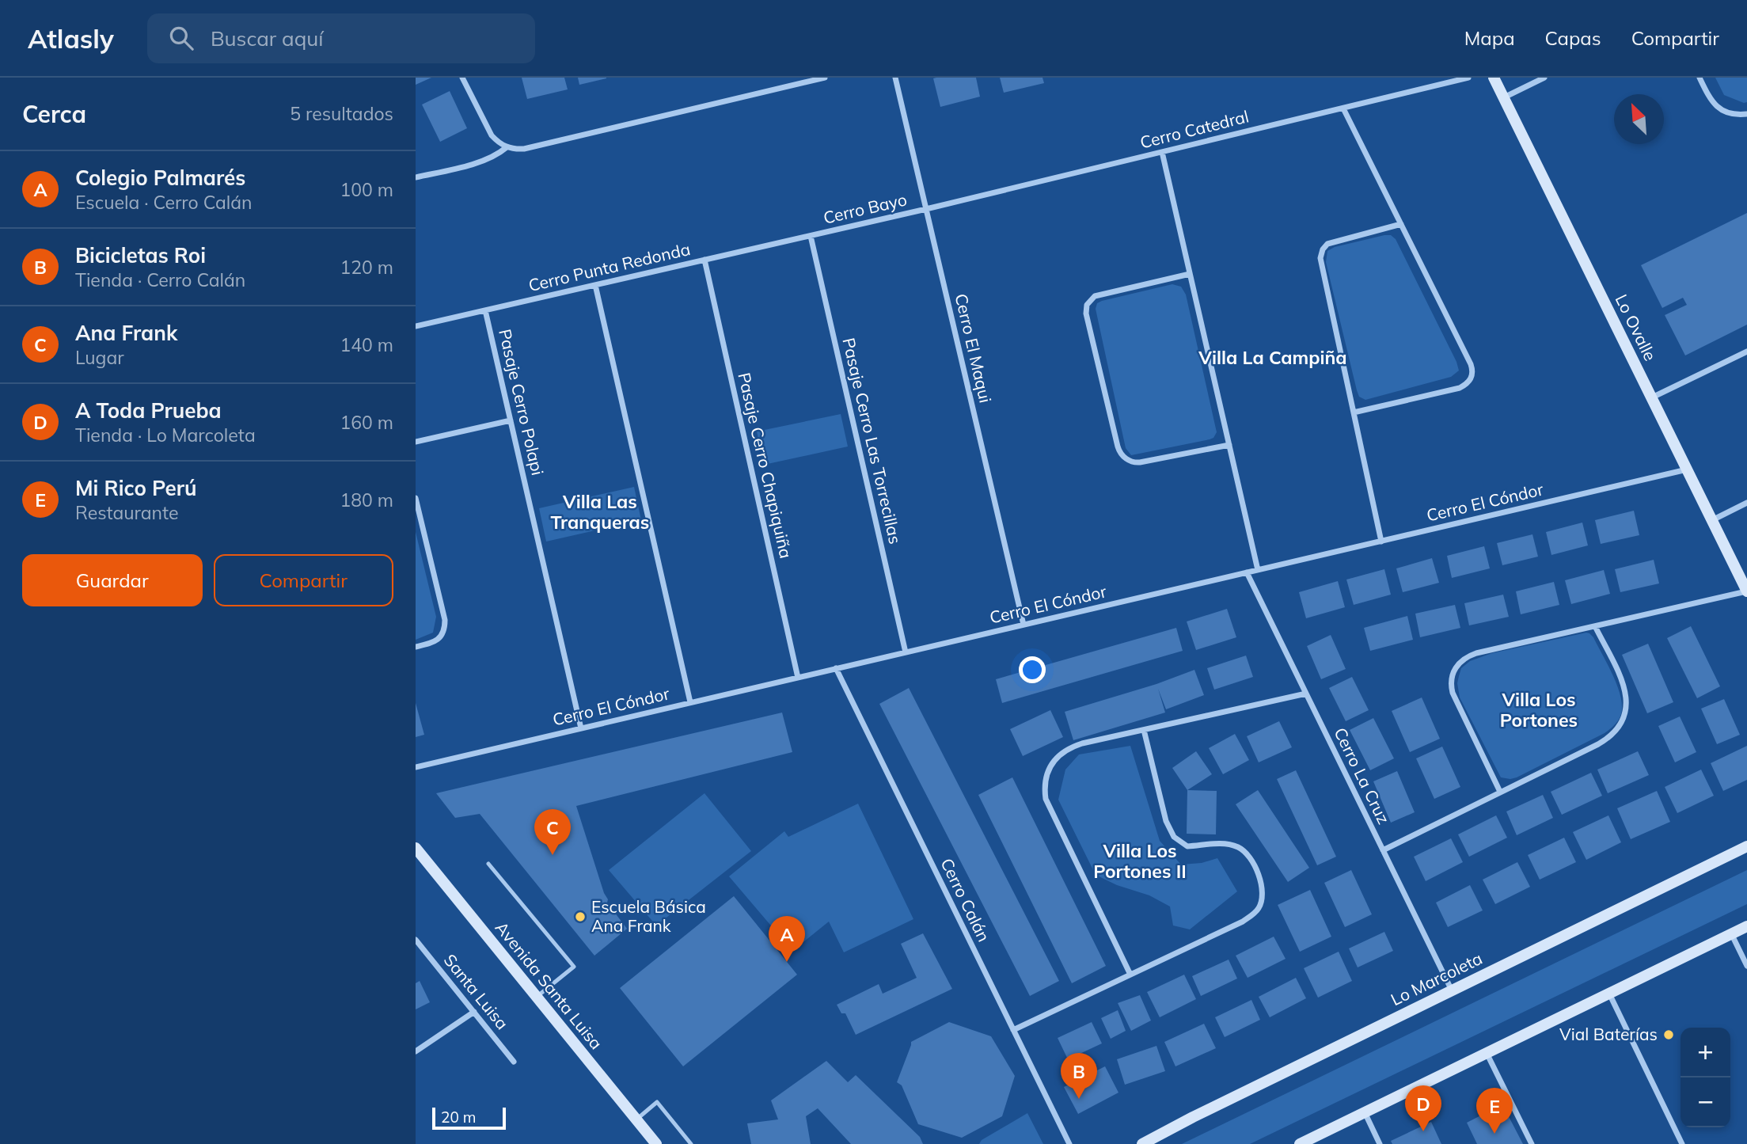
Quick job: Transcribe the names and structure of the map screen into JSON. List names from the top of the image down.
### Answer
{
  "streets": {
    "main road": ["Lo Ovalle", "Lo Marcoleta", "Avenida Santa Luisa"],
    "street": [
      "Cerro Catedral",
      "Cerro Bayo",
      "Cerro Punta Redonda",
      "Cerro El Maqui",
      "Pasaje Cerro Polapi",
      "Pasaje Cerro Las Torrecillas",
      "Pasaje Cerro Chapiquiña",
      "Cerro El Cóndor",
      "Cerro La Cruz",
      "Cerro Calán",
      "Santa Luisa"
    ]
  },
  "crossings": [
    ["Cerro Catedral", "Cerro Bayo"],
    ["Cerro Catedral", "Cerro El Maqui"],
    ["Cerro Bayo", "Cerro Punta Redonda"],
    ["Cerro Bayo", "Cerro El Maqui"],
    ["Cerro Bayo", "Pasaje Cerro Las Torrecillas"],
    ["Cerro Punta Redonda", "Pasaje Cerro Polapi"],
    ["Cerro Punta Redonda", "Pasaje Cerro Las Torrecillas"],
    ["Cerro Punta Redonda", "Pasaje Cerro Chapiquiña"],
    ["Lo Ovalle", "Cerro El Cóndor"],
    ["Cerro El Maqui", "Cerro El Cóndor"],
    ["Pasaje Cerro Polapi", "Cerro El Cóndor"],
    ["Pasaje Cerro Las Torrecillas", "Cerro El Cóndor"],
    ["Pasaje Cerro Chapiquiña", "Cerro El Cóndor"],
    ["Cerro El Cóndor", "Cerro La Cruz"],
    ["Cerro El Cóndor", "Cerro Calán"],
    ["Cerro La Cruz", "Lo Marcoleta"]
  ],
  "districts": [
    "Villa La Campiña",
    "Villa Las Tranqueras",
    "Villa Los Portones",
    "Villa Los Portones II"
  ],
  "places": ["Escuela Básica Ana Frank", "Vial Baterías"],
  "scale_bar": "20 m",
  "north": "top left",
  "page": {
    "header": "Atlasly",
    "search": "Buscar aquí",
    "nav": ["Mapa", "Capas", "Compartir"],
    "heading": ["Cerca", "5 resultados"],
    "list": [
      {
        "mark": "A",
        "name": "Colegio Palmarés",
        "note": "Escuela · Cerro Calán",
        "value": "100 m"
      },
      {
        "mark": "B",
        "name": "Bicicletas Roi",
        "note": "Tienda · Cerro Calán",
        "value": "120 m"
      },
      {
        "mark": "C",
        "name": "Ana Frank",
        "note": "Lugar",
        "value": "140 m"
      },
      {
        "mark": "D",
        "name": "A Toda Prueba",
        "note": "Tienda · Lo Marcoleta",
        "value": "160 m"
      },
      {
        "mark": "E",
        "name": "Mi Rico Perú",
        "note": "Restaurante",
        "value": "180 m"
      }
    ],
    "buttons": ["Guardar", "Compartir"],
    "pins": [
      "C",
      "A",
      "B",
      "D",
      "E"
    ],
    "map_buttons": ["+", "−"],
    "scale": "20 m"
  }
}
